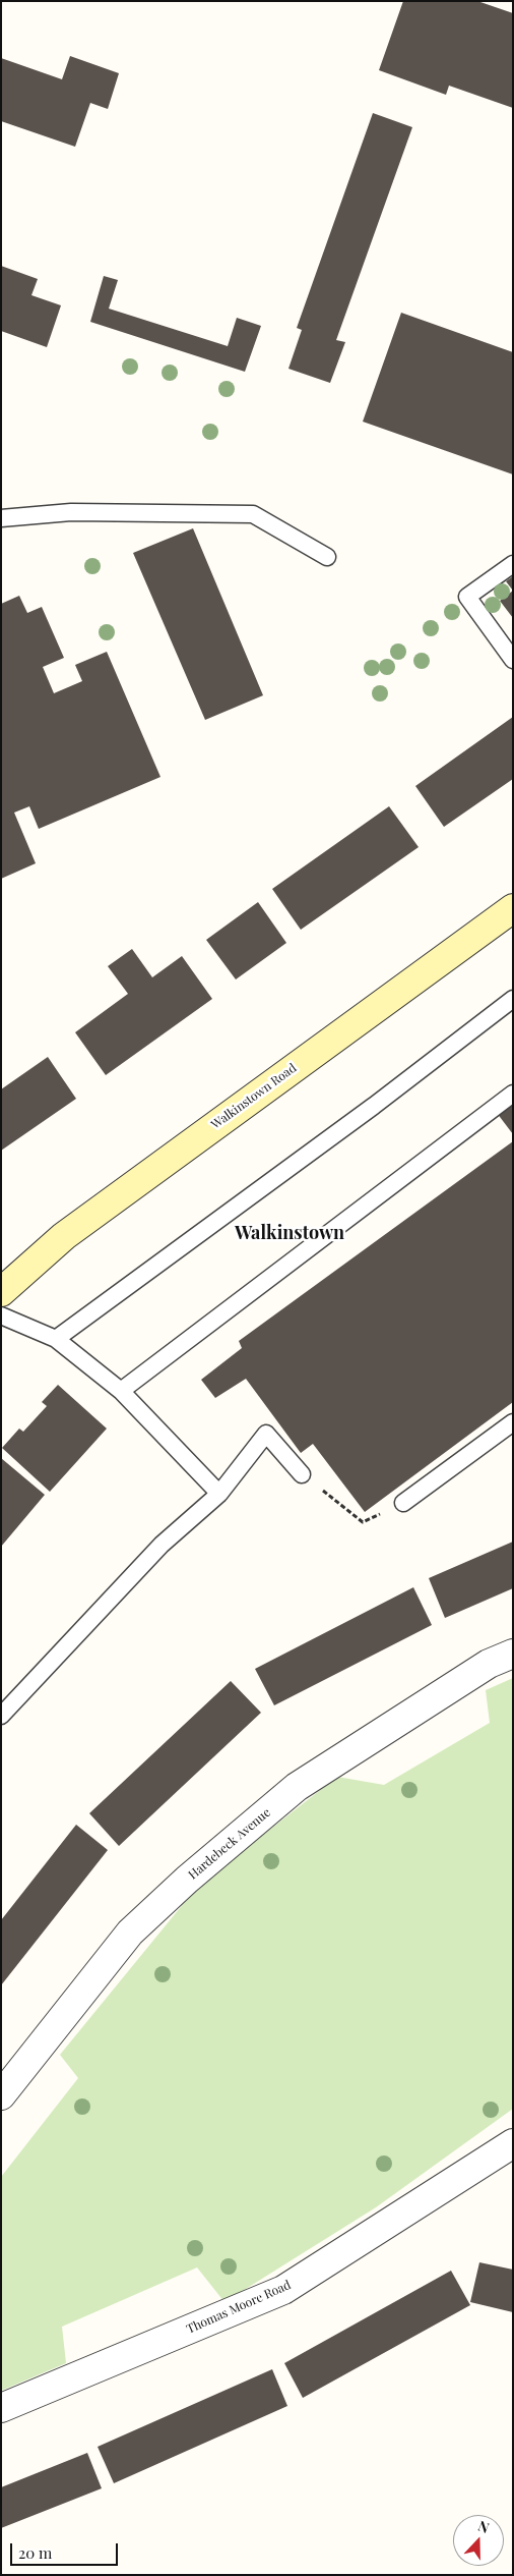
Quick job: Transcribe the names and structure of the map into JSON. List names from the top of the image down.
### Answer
{
  "streets": {
    "main road": ["Walkinstown Road"],
    "street": ["Hardebeck Avenue", "Thomas Moore Road"]
  },
  "districts": ["Walkinstown"],
  "scale_bar": "20 m",
  "north": "top"
}
